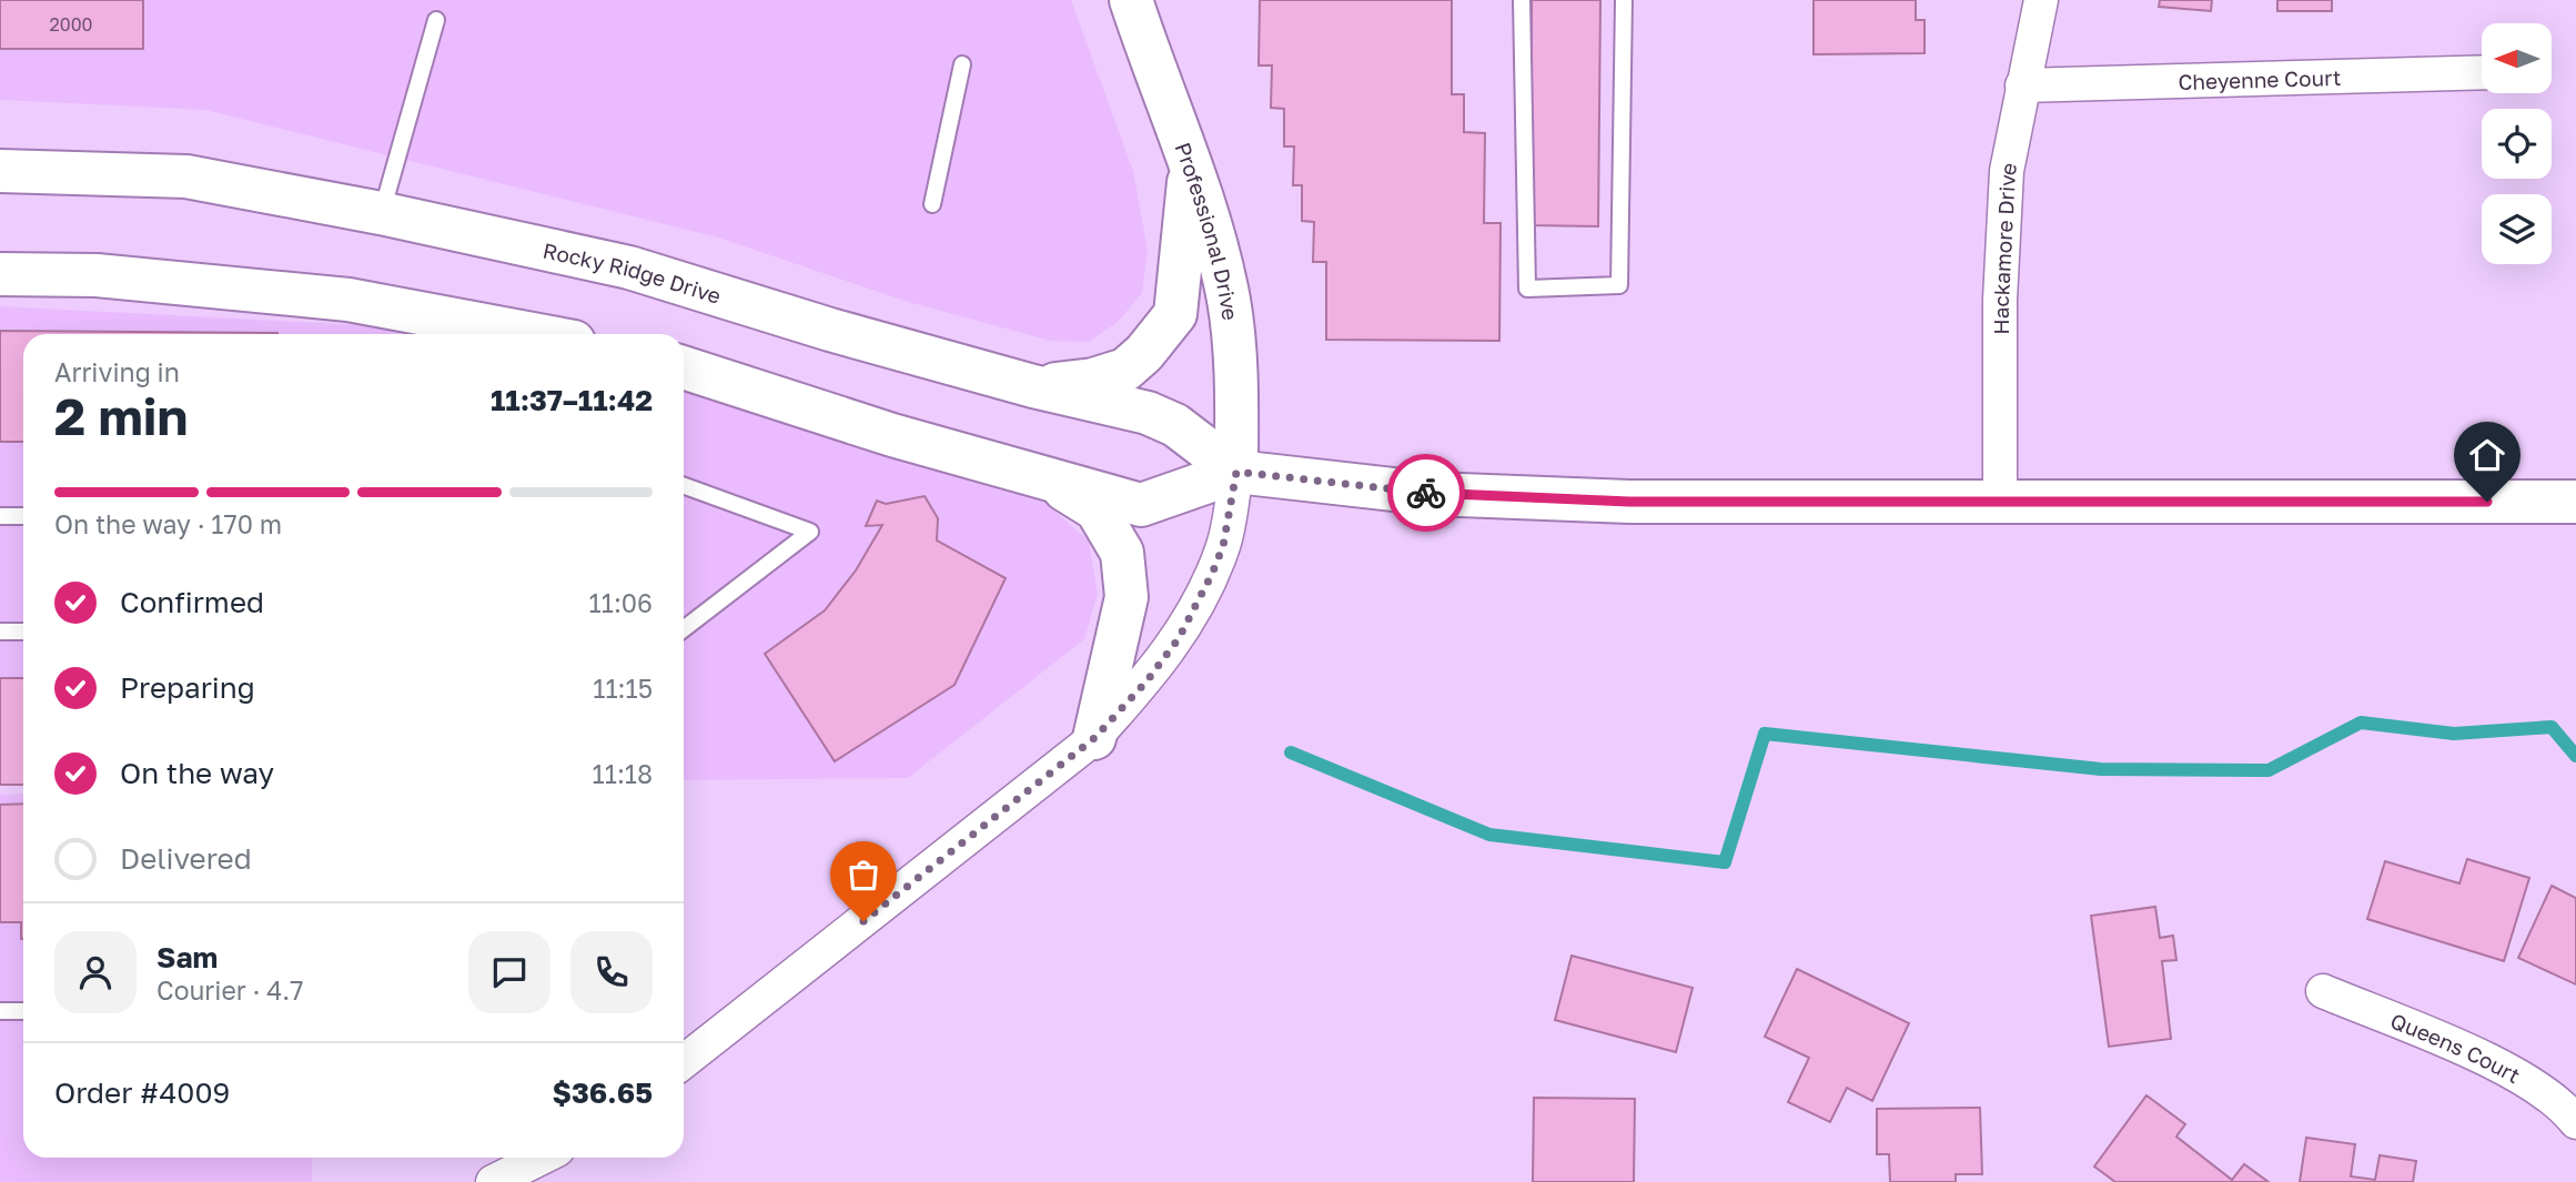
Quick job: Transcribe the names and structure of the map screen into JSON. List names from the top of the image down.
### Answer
{
  "streets": {
    "main road": ["Professional Drive", "Rocky Ridge Drive"],
    "street": ["Cheyenne Court", "Hackamore Drive", "Queens Court"]
  },
  "crossings": [
    ["Cheyenne Court", "Hackamore Drive"],
    ["Professional Drive", "Rocky Ridge Drive"]
  ],
  "house_numbers": ["2000"],
  "north": "left",
  "page": {
    "heading": ["2 min", "Arriving in", "11:37–11:42"],
    "panel": [
      "Sam",
      "Courier · 4.7",
      "Order #4009",
      "$36.65"
    ],
    "bar": "On the way · 170 m",
    "list": [
      ["Confirmed", "11:06"],
      ["Preparing", "11:15"],
      ["On the way", "11:18"],
      "Delivered"
    ]
  }
}
